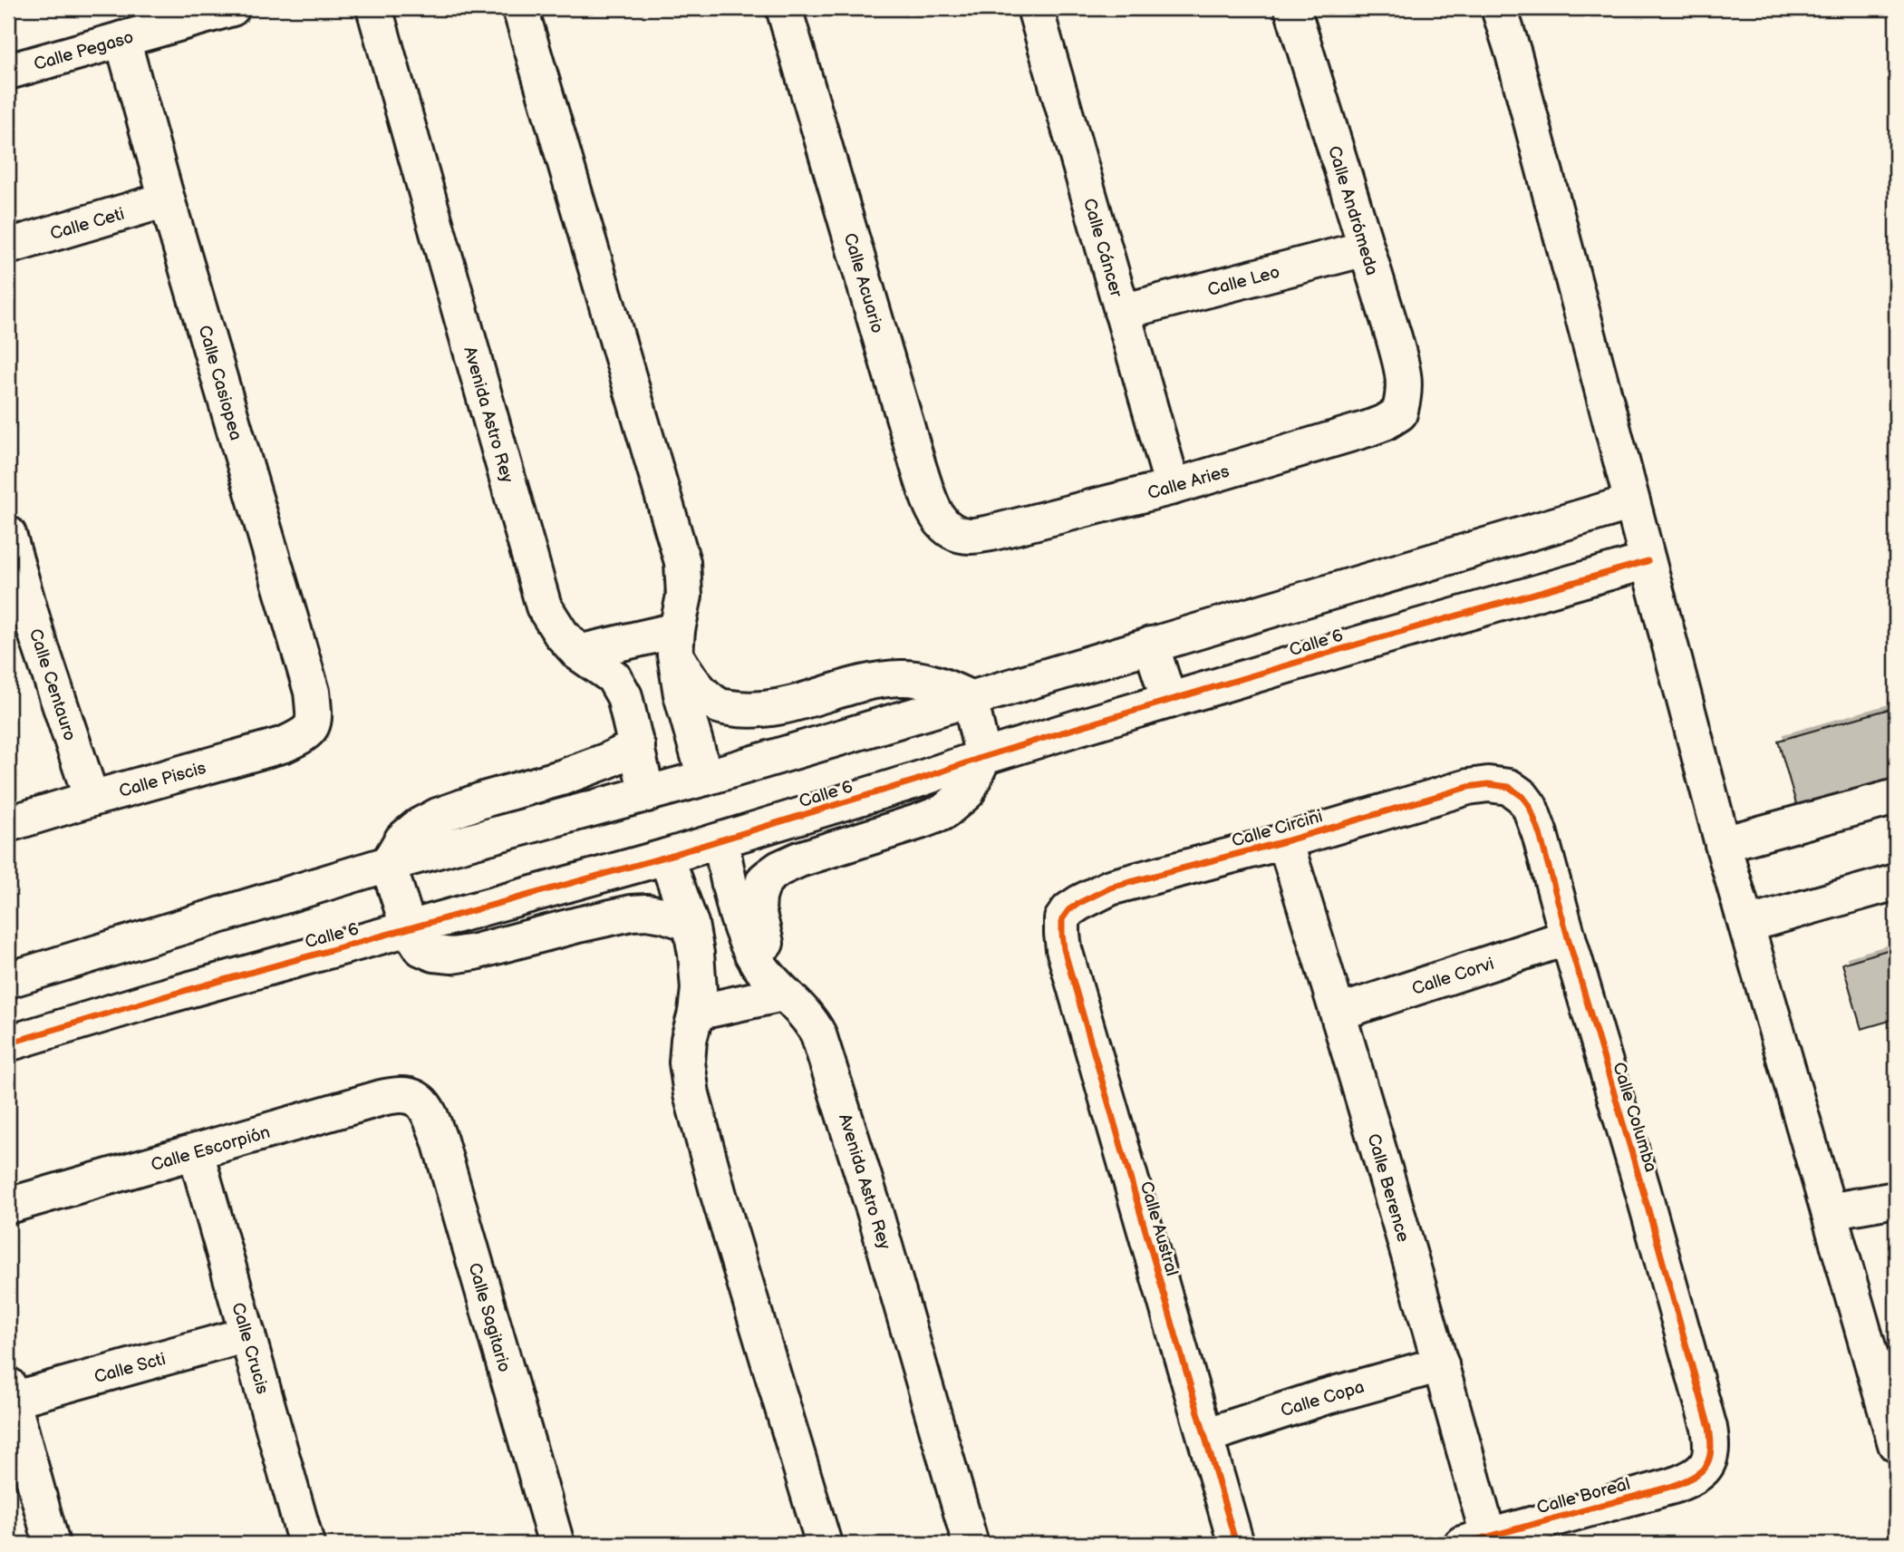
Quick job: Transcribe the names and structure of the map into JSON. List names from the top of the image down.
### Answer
{
  "streets": {
    "street": [
      "Calle Pegaso",
      "Calle Andrómeda",
      "Calle Ceti",
      "Calle Cáncer",
      "Calle Leo",
      "Calle Acuario",
      "Calle Casiopea",
      "Avenida Astro Rey",
      "Calle Aries",
      "Calle 6",
      "Calle Centauro",
      "Calle Piscis",
      "Calle Circini",
      "Calle Corvi",
      "Calle Columba",
      "Calle Escorpión",
      "Calle Berence",
      "Calle Austral",
      "Calle Sagitario",
      "Calle Crucis",
      "Calle Scti",
      "Calle Copa",
      "Calle Boreal"
    ]
  },
  "crossings": [
    ["Calle Pegaso", "Calle Casiopea"],
    ["Calle Andrómeda", "Calle Leo"],
    ["Calle Andrómeda", "Calle Aries"],
    ["Calle Ceti", "Calle Casiopea"],
    ["Calle Cáncer", "Calle Leo"],
    ["Calle Cáncer", "Calle Aries"],
    ["Calle Acuario", "Calle Aries"],
    ["Calle Casiopea", "Calle Piscis"],
    ["Avenida Astro Rey", "Calle 6"],
    ["Calle Centauro", "Calle Piscis"],
    ["Calle Circini", "Calle Columba"],
    ["Calle Circini", "Calle Berence"],
    ["Calle Circini", "Calle Austral"],
    ["Calle Corvi", "Calle Columba"],
    ["Calle Corvi", "Calle Berence"],
    ["Calle Columba", "Calle Boreal"],
    ["Calle Escorpión", "Calle Sagitario"],
    ["Calle Escorpión", "Calle Crucis"],
    ["Calle Berence", "Calle Copa"],
    ["Calle Berence", "Calle Boreal"],
    ["Calle Austral", "Calle Copa"],
    ["Calle Crucis", "Calle Scti"]
  ]
}
